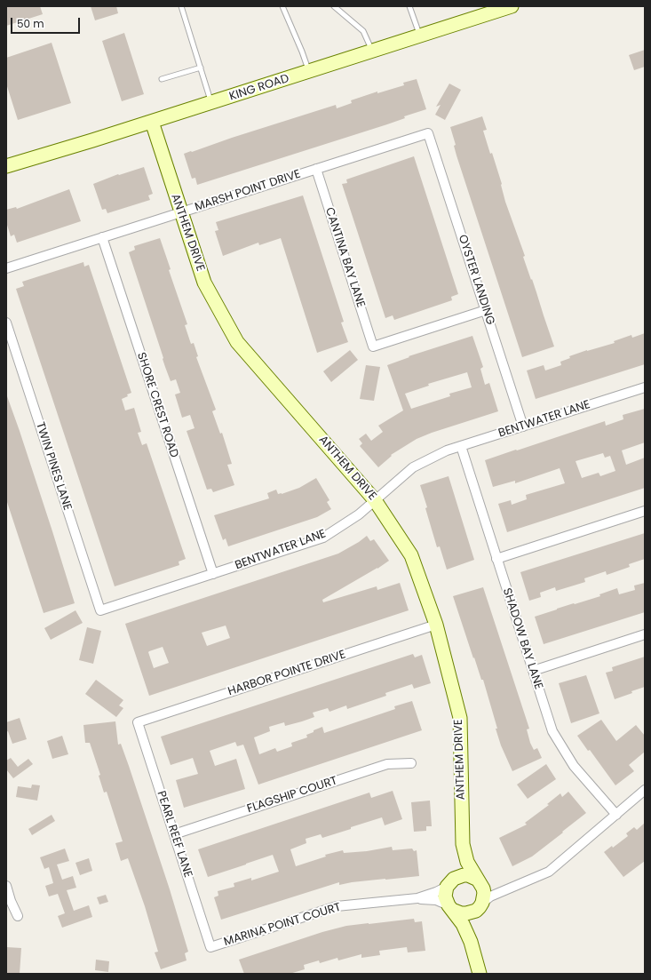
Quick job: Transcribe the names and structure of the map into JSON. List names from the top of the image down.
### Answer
{
  "streets": {
    "street": [
      "KING ROAD",
      "MARSH POINT DRIVE",
      "ANTHEM DRIVE",
      "CANTINA BAY LANE",
      "OYSTER LANDING",
      "SHORE CREST ROAD",
      "BENTWATER LANE",
      "TWIN PINES LANE",
      "SHADOW BAY LANE",
      "HARBOR POINTE DRIVE",
      "FLAGSHIP COURT",
      "PEARL REEF LANE",
      "MARINA POINT COURT"
    ]
  },
  "crossings": [
    ["KING ROAD", "ANTHEM DRIVE"],
    ["MARSH POINT DRIVE", "ANTHEM DRIVE"],
    ["MARSH POINT DRIVE", "CANTINA BAY LANE"],
    ["MARSH POINT DRIVE", "OYSTER LANDING"],
    ["MARSH POINT DRIVE", "SHORE CREST ROAD"],
    ["ANTHEM DRIVE", "BENTWATER LANE"],
    ["ANTHEM DRIVE", "HARBOR POINTE DRIVE"],
    ["ANTHEM DRIVE", "MARINA POINT COURT"],
    ["CANTINA BAY LANE", "OYSTER LANDING"],
    ["OYSTER LANDING", "BENTWATER LANE"],
    ["SHORE CREST ROAD", "BENTWATER LANE"],
    ["BENTWATER LANE", "TWIN PINES LANE"],
    ["BENTWATER LANE", "SHADOW BAY LANE"],
    ["HARBOR POINTE DRIVE", "PEARL REEF LANE"],
    ["FLAGSHIP COURT", "PEARL REEF LANE"],
    ["PEARL REEF LANE", "MARINA POINT COURT"]
  ],
  "scale_bar": "50 m"
}
